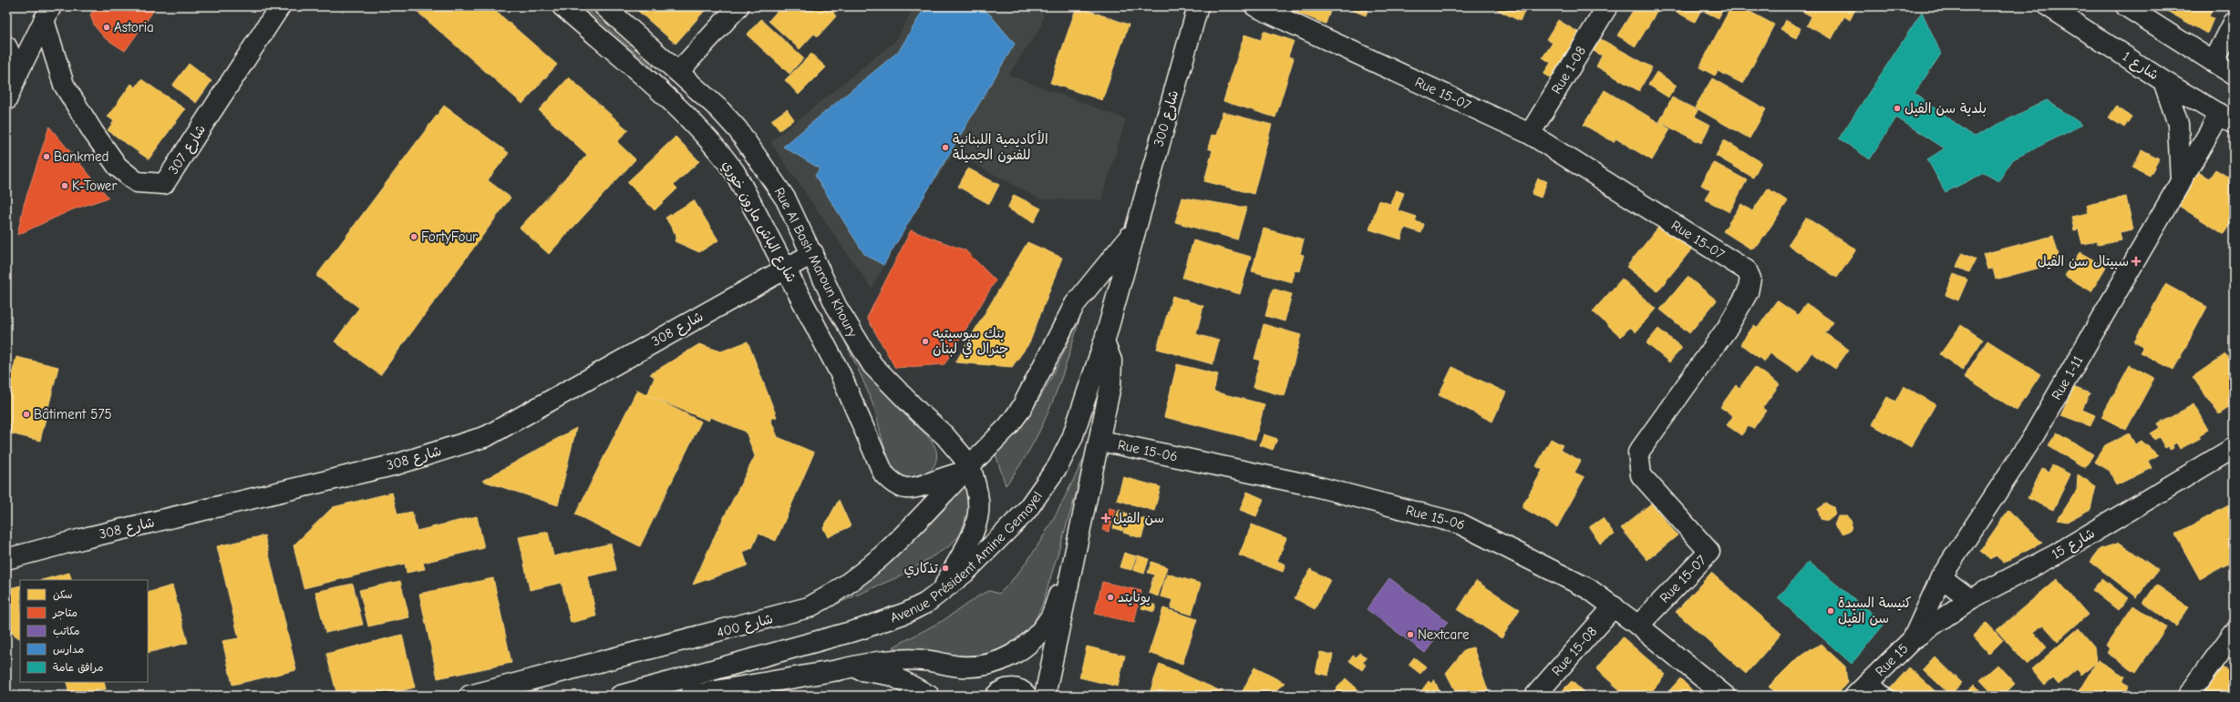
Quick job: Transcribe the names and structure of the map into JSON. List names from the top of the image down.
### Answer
{
  "streets": {
    "main road": [
      "شارع 1",
      "Rue 1-08",
      "Rue 15-07",
      "شارع 300",
      "شارع 307",
      "شارع الباش مارون خوري",
      "Rue Al Bash Maroun Khoury",
      "شارع 308",
      "Rue 1-11",
      "Rue 15-06",
      "شارع 15",
      "Avenue Président Amine Gemayel",
      "شارع 400",
      "Rue 15-08",
      "Rue 15"
    ]
  },
  "crossings": [
    ["شارع 1", "Rue 1-11"],
    ["Rue 1-08", "Rue 15-07"],
    ["Rue 15-07", "Rue 15-06"],
    ["شارع 300", "Avenue Président Amine Gemayel"],
    ["شارع 300", "شارع 400"],
    ["شارع الباش مارون خوري", "Rue Al Bash Maroun Khoury"],
    ["شارع الباش مارون خوري", "شارع 308"],
    ["شارع الباش مارون خوري", "شارع 400"],
    ["Rue Al Bash Maroun Khoury", "شارع 308"],
    ["Rue Al Bash Maroun Khoury", "شارع 400"],
    ["Rue 1-11", "شارع 15"],
    ["Rue 1-11", "Rue 15"],
    ["Rue 15-06", "Rue 15-08"],
    ["شارع 15", "Rue 15"],
    ["Avenue Président Amine Gemayel", "شارع 400"]
  ],
  "places": {
    "other": [
      "Astoria",
      "بلدية سن الفيل",
      "الأكاديمية اللبنانية للفنون الجميلة",
      "Bankmed",
      "K-Tower",
      "FortyFour",
      "بنك سوسيتيه جنرال في لبنان",
      "Bâtiment 575",
      "تذكاري",
      "يونايتد",
      "كنيسة السيدة سن الفيل",
      "Nextcare"
    ],
    "health": ["سبيتال سن الفيل", "سن الفيل"]
  },
  "legend": [
    "سكن",
    "متاجر",
    "مكاتب",
    "مدارس",
    "مرافق عامة"
  ]
}
